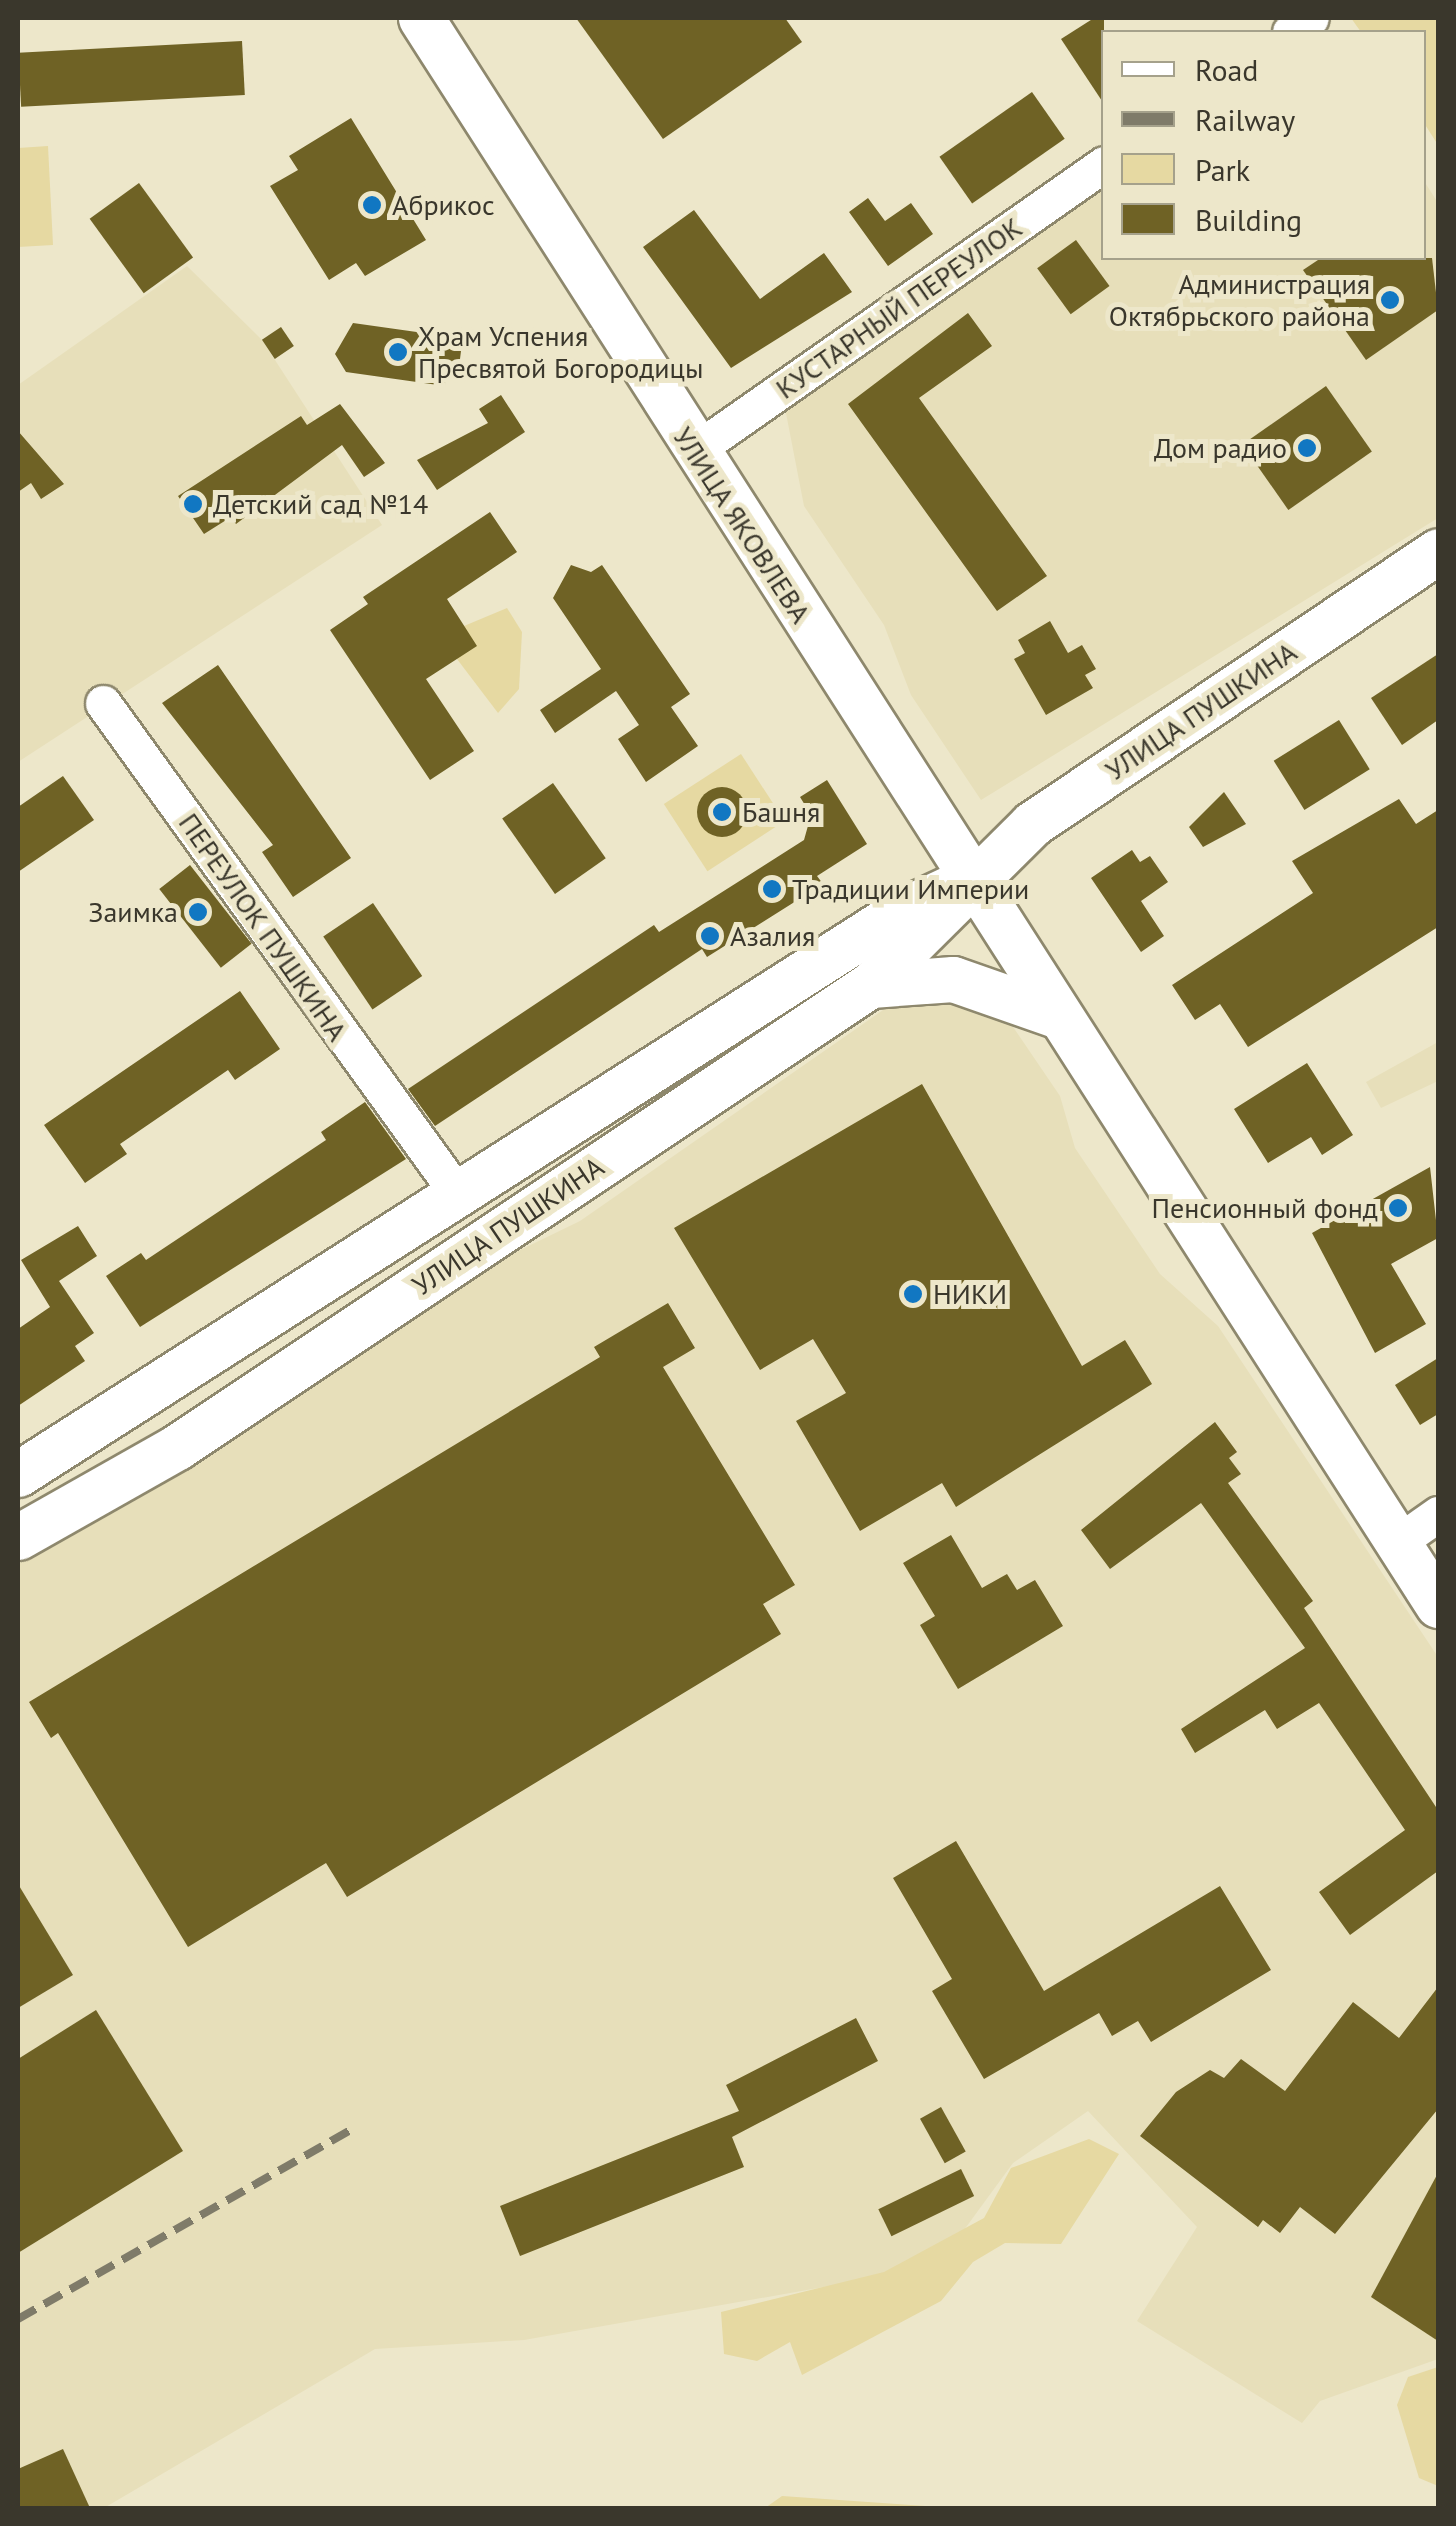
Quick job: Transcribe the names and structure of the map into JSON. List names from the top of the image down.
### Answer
{
  "streets": {
    "main road": ["УЛИЦА ЯКОВЛЕВА", "УЛИЦА ПУШКИНА"],
    "street": ["КУСТАРНЫЙ ПЕРЕУЛОК", "ПЕРЕУЛОК ПУШКИНА"]
  },
  "crossings": [
    ["КУСТАРНЫЙ ПЕРЕУЛОК", "УЛИЦА ЯКОВЛЕВА"],
    ["УЛИЦА ЯКОВЛЕВА", "УЛИЦА ПУШКИНА"],
    ["УЛИЦА ПУШКИНА", "ПЕРЕУЛОК ПУШКИНА"]
  ],
  "places": [
    "Абрикос",
    "Администрация Октябрьского района",
    "Храм Успения Пресвятой Богородицы",
    "Дом радио",
    "Детский сад №14",
    "Башня",
    "Традиции Империи",
    "Заимка",
    "Азалия",
    "Пенсионный фонд",
    "НИКИ"
  ],
  "legend": [
    "Road",
    "Railway",
    "Park",
    "Building"
  ]
}
